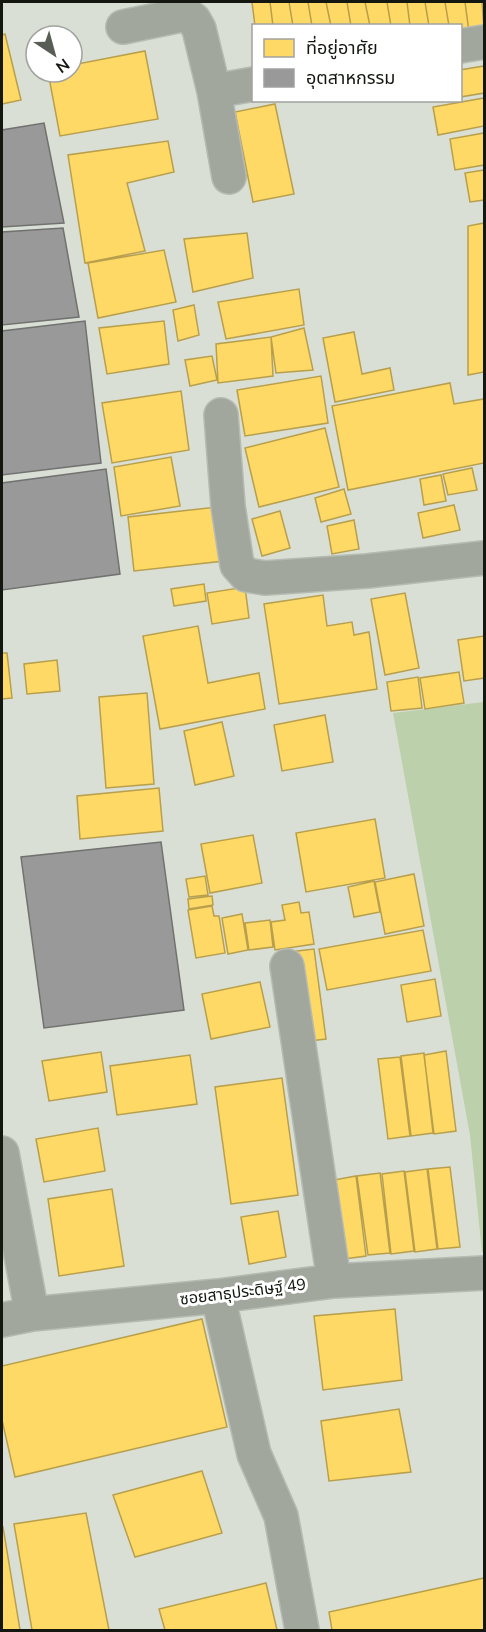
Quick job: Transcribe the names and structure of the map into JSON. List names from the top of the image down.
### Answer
{
  "streets": {
    "street": ["ซอยสาธุประดิษฐ์ 49"]
  },
  "legend": ["ที่อยู่อาศัย", "อุตสาหกรรม"],
  "north": "bottom right"
}
